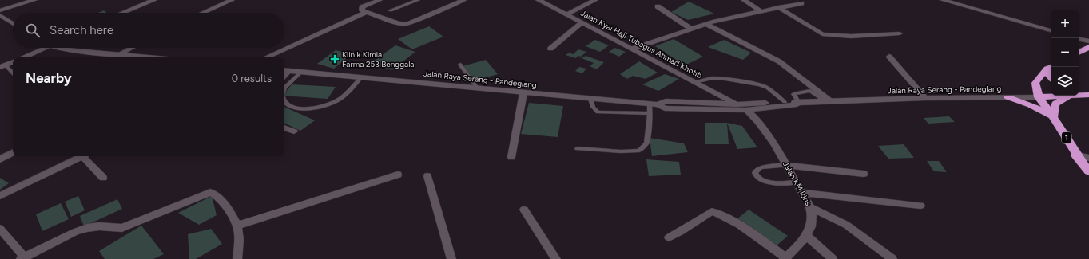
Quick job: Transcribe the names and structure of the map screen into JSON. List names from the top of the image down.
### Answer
{
  "streets": {
    "highway": ["Jalan Raya Serang - Pandeglang"],
    "street": ["Jalan Kyai Haji Tubagus Ahmad Khotib", "Jalan KM Idris"]
  },
  "crossings": [
    ["Jalan Kyai Haji Tubagus Ahmad Khotib", "Jalan Raya Serang - Pandeglang"],
    ["Jalan Raya Serang - Pandeglang", "Jalan KM Idris"]
  ],
  "places": {
    "health": ["Klinik Kimia Farma 253 Benggala"]
  },
  "page": {
    "map_buttons": ["+", "−"],
    "search": "Search here",
    "heading": ["Nearby", "0 results"]
  }
}
